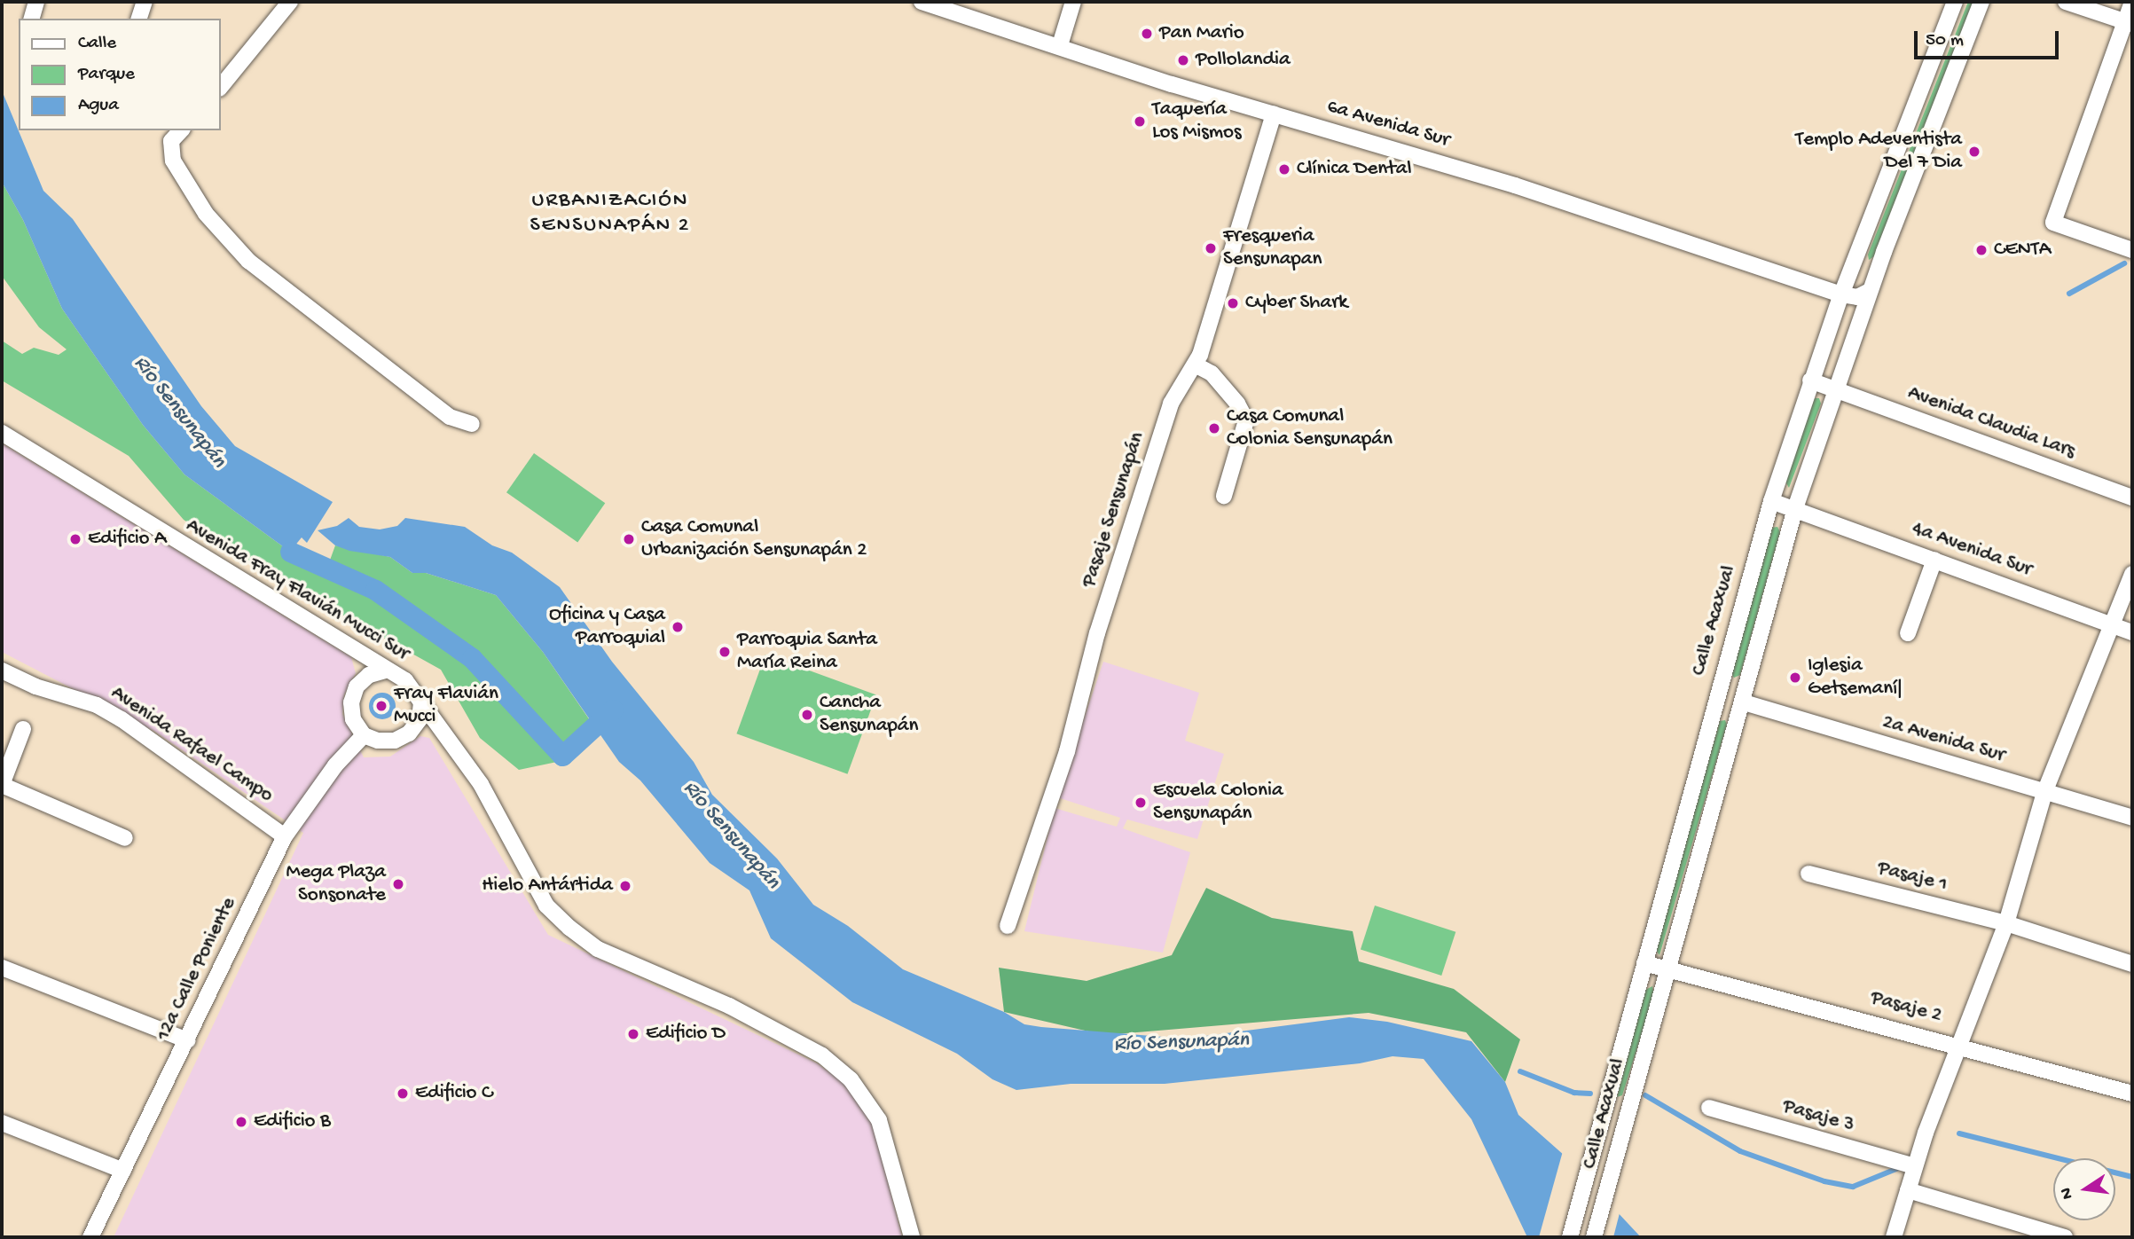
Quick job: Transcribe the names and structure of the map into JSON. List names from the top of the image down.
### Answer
{
  "streets": {
    "street": [
      "6a Avenida Sur",
      "Avenida Claudia Lars",
      "Pasaje Sensunapán",
      "4a Avenida Sur",
      "Avenida Fray Flavián Mucci Sur",
      "Calle Acaxual",
      "2a Avenida Sur",
      "Avenida Rafael Campo",
      "Pasaje 1",
      "12a Calle Poniente",
      "Pasaje 2",
      "Pasaje 3"
    ]
  },
  "crossings": [
    ["6a Avenida Sur", "Pasaje Sensunapán"],
    ["6a Avenida Sur", "Calle Acaxual"],
    ["Avenida Claudia Lars", "Calle Acaxual"],
    ["4a Avenida Sur", "Calle Acaxual"],
    ["Avenida Fray Flavián Mucci Sur", "12a Calle Poniente"],
    ["Calle Acaxual", "2a Avenida Sur"],
    ["Calle Acaxual", "Pasaje 2"],
    ["Avenida Rafael Campo", "12a Calle Poniente"]
  ],
  "districts": ["URBANIZACIÓN SENSUNAPÁN 2"],
  "water": ["Río Sensunapán"],
  "places": [
    "Pan Mario",
    "Pollolandia",
    "Taquería Los Mismos",
    "Templo Adeventista Del 7 Dia",
    "Clínica Dental",
    "Fresqueria Sensunapan",
    "CENTA",
    "Cyber Shark",
    "Casa Comunal Colonia Sensunapán",
    "Edificio A",
    "Casa Comunal Urbanización Sensunapán 2",
    "Oficina y Casa Parroquial",
    "Parroquia Santa María Reina",
    "Iglesia Getsemaní|",
    "Fray Flavián Mucci",
    "Cancha Sensunapán",
    "Escuela Colonia Sensunapán",
    "Mega Plaza Sonsonate",
    "Hielo Antártida",
    "Edificio D",
    "Edificio C",
    "Edificio B"
  ],
  "legend": ["Calle", "Parque", "Agua"],
  "scale_bar": "50 m",
  "north": "left"
}
